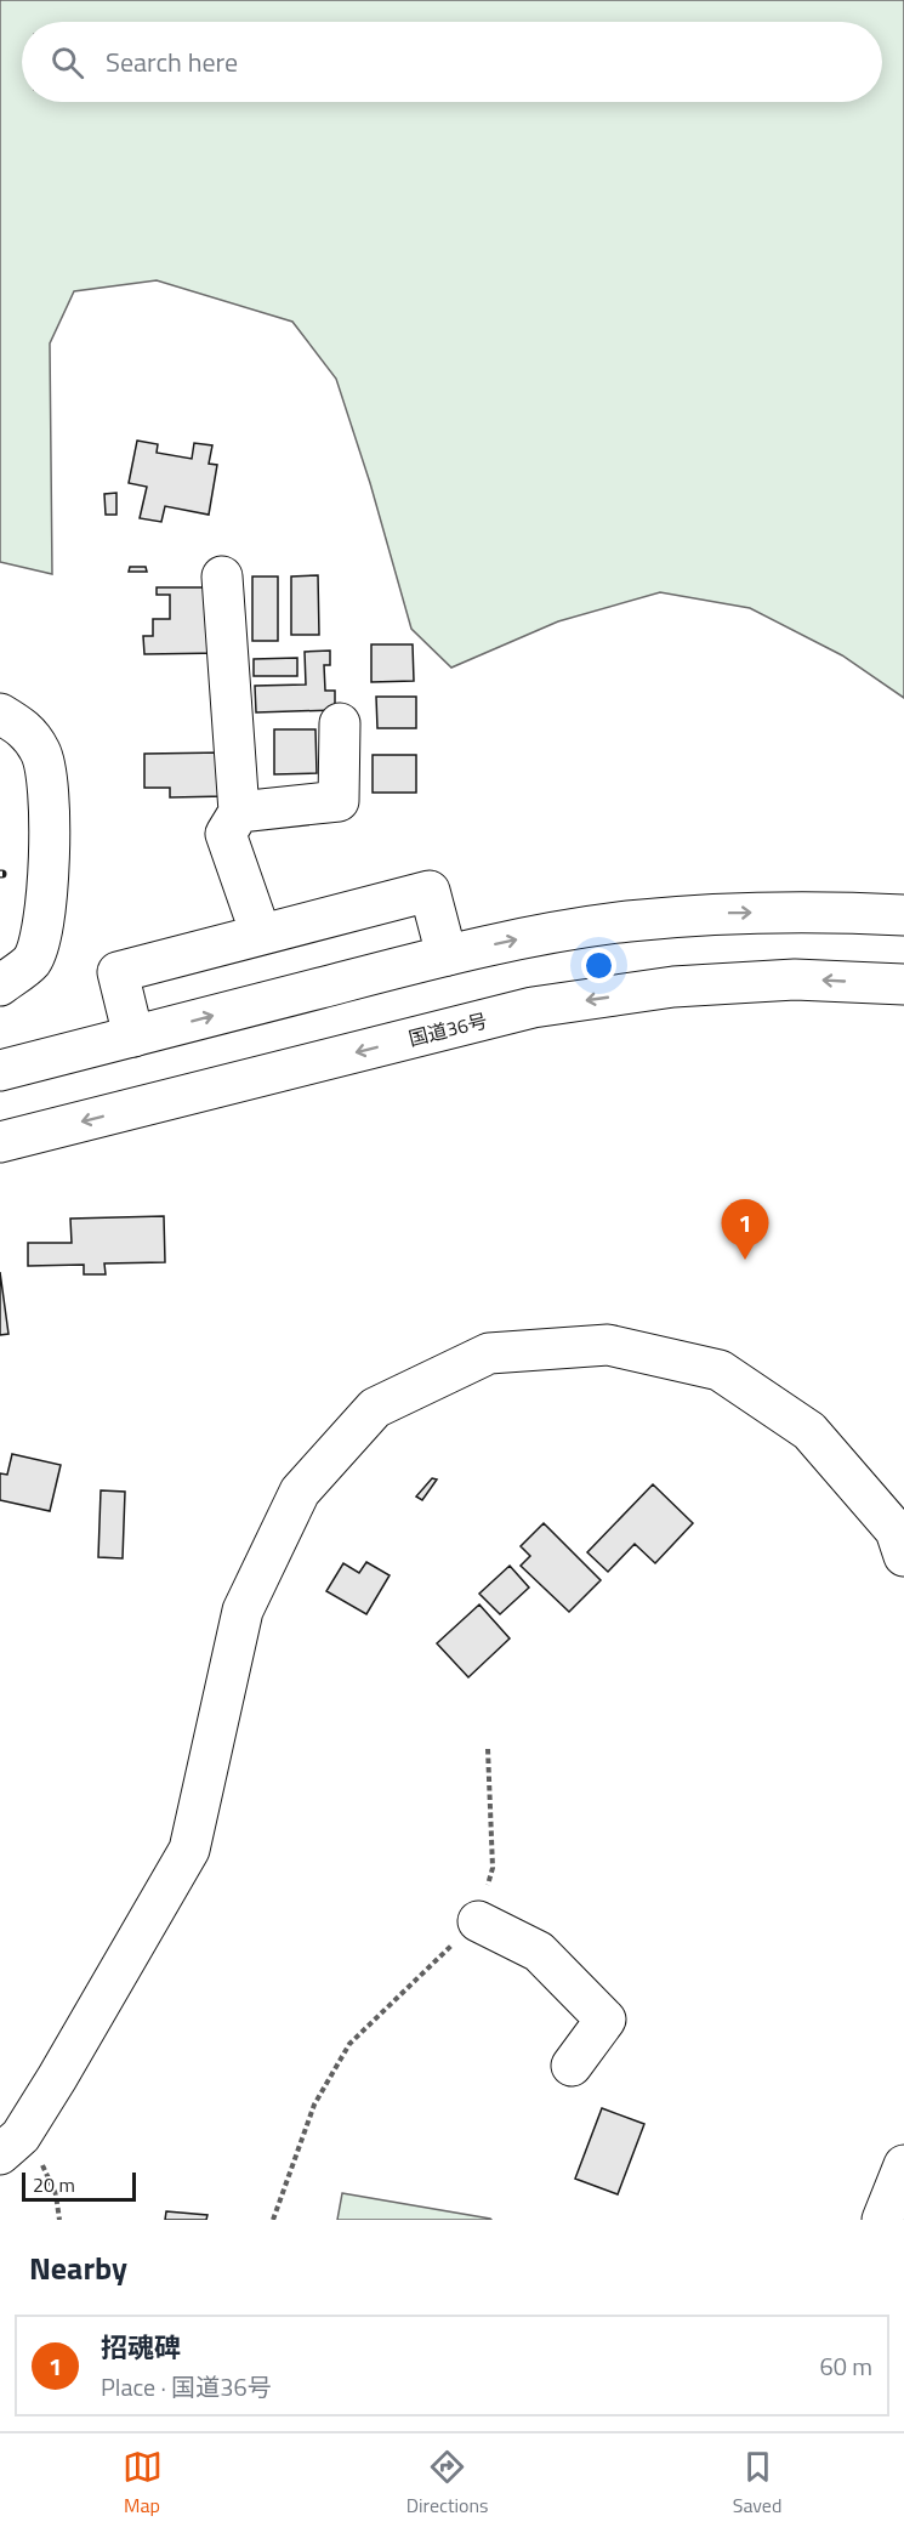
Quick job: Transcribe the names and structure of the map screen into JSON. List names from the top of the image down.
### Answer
{
  "streets": {
    "main road": ["国道36号"]
  },
  "scale_bar": "20 m",
  "page": {
    "search": "Search here",
    "pins": "1",
    "scale": "20 m",
    "heading": "Nearby",
    "list": [
      {
        "mark": "1",
        "name": "招魂碑",
        "note": "Place · 国道36号",
        "value": "60 m"
      }
    ],
    "nav": ["Map", "Directions", "Saved"]
  }
}
